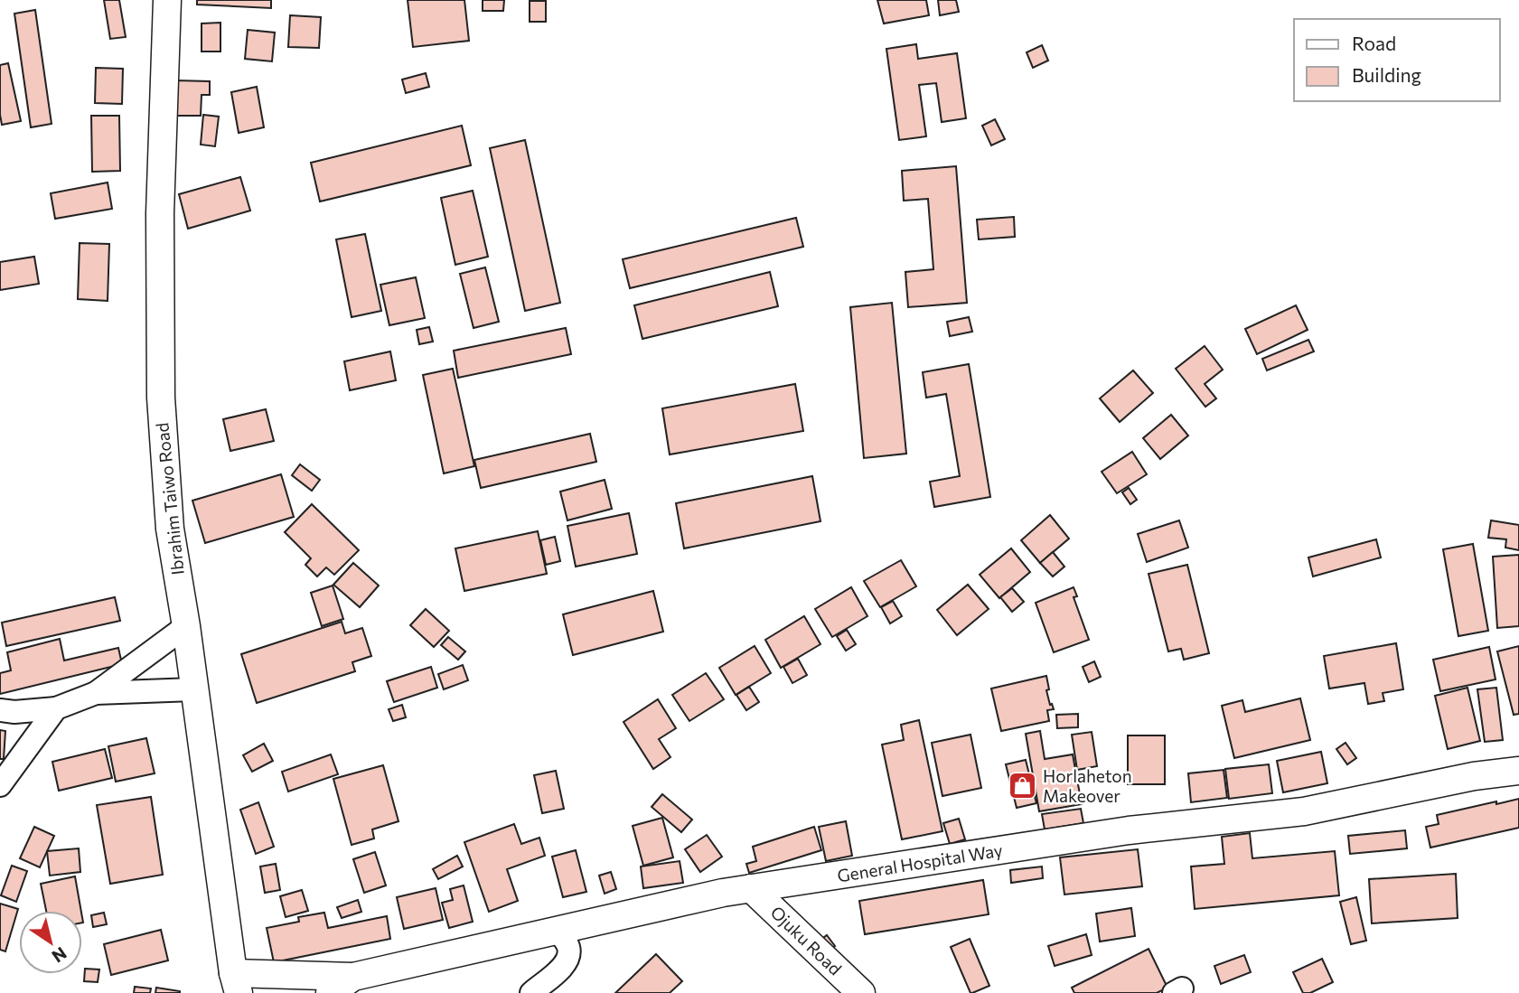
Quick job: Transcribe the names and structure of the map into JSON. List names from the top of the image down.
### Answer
{
  "streets": {
    "main road": ["Ibrahim Taiwo Road", "General Hospital Way", "Ojuku Road"]
  },
  "crossings": [
    ["General Hospital Way", "Ojuku Road"]
  ],
  "places": {
    "shop": ["Horlaheton Makeover"]
  },
  "legend": ["Road", "Building"],
  "north": "bottom right"
}
